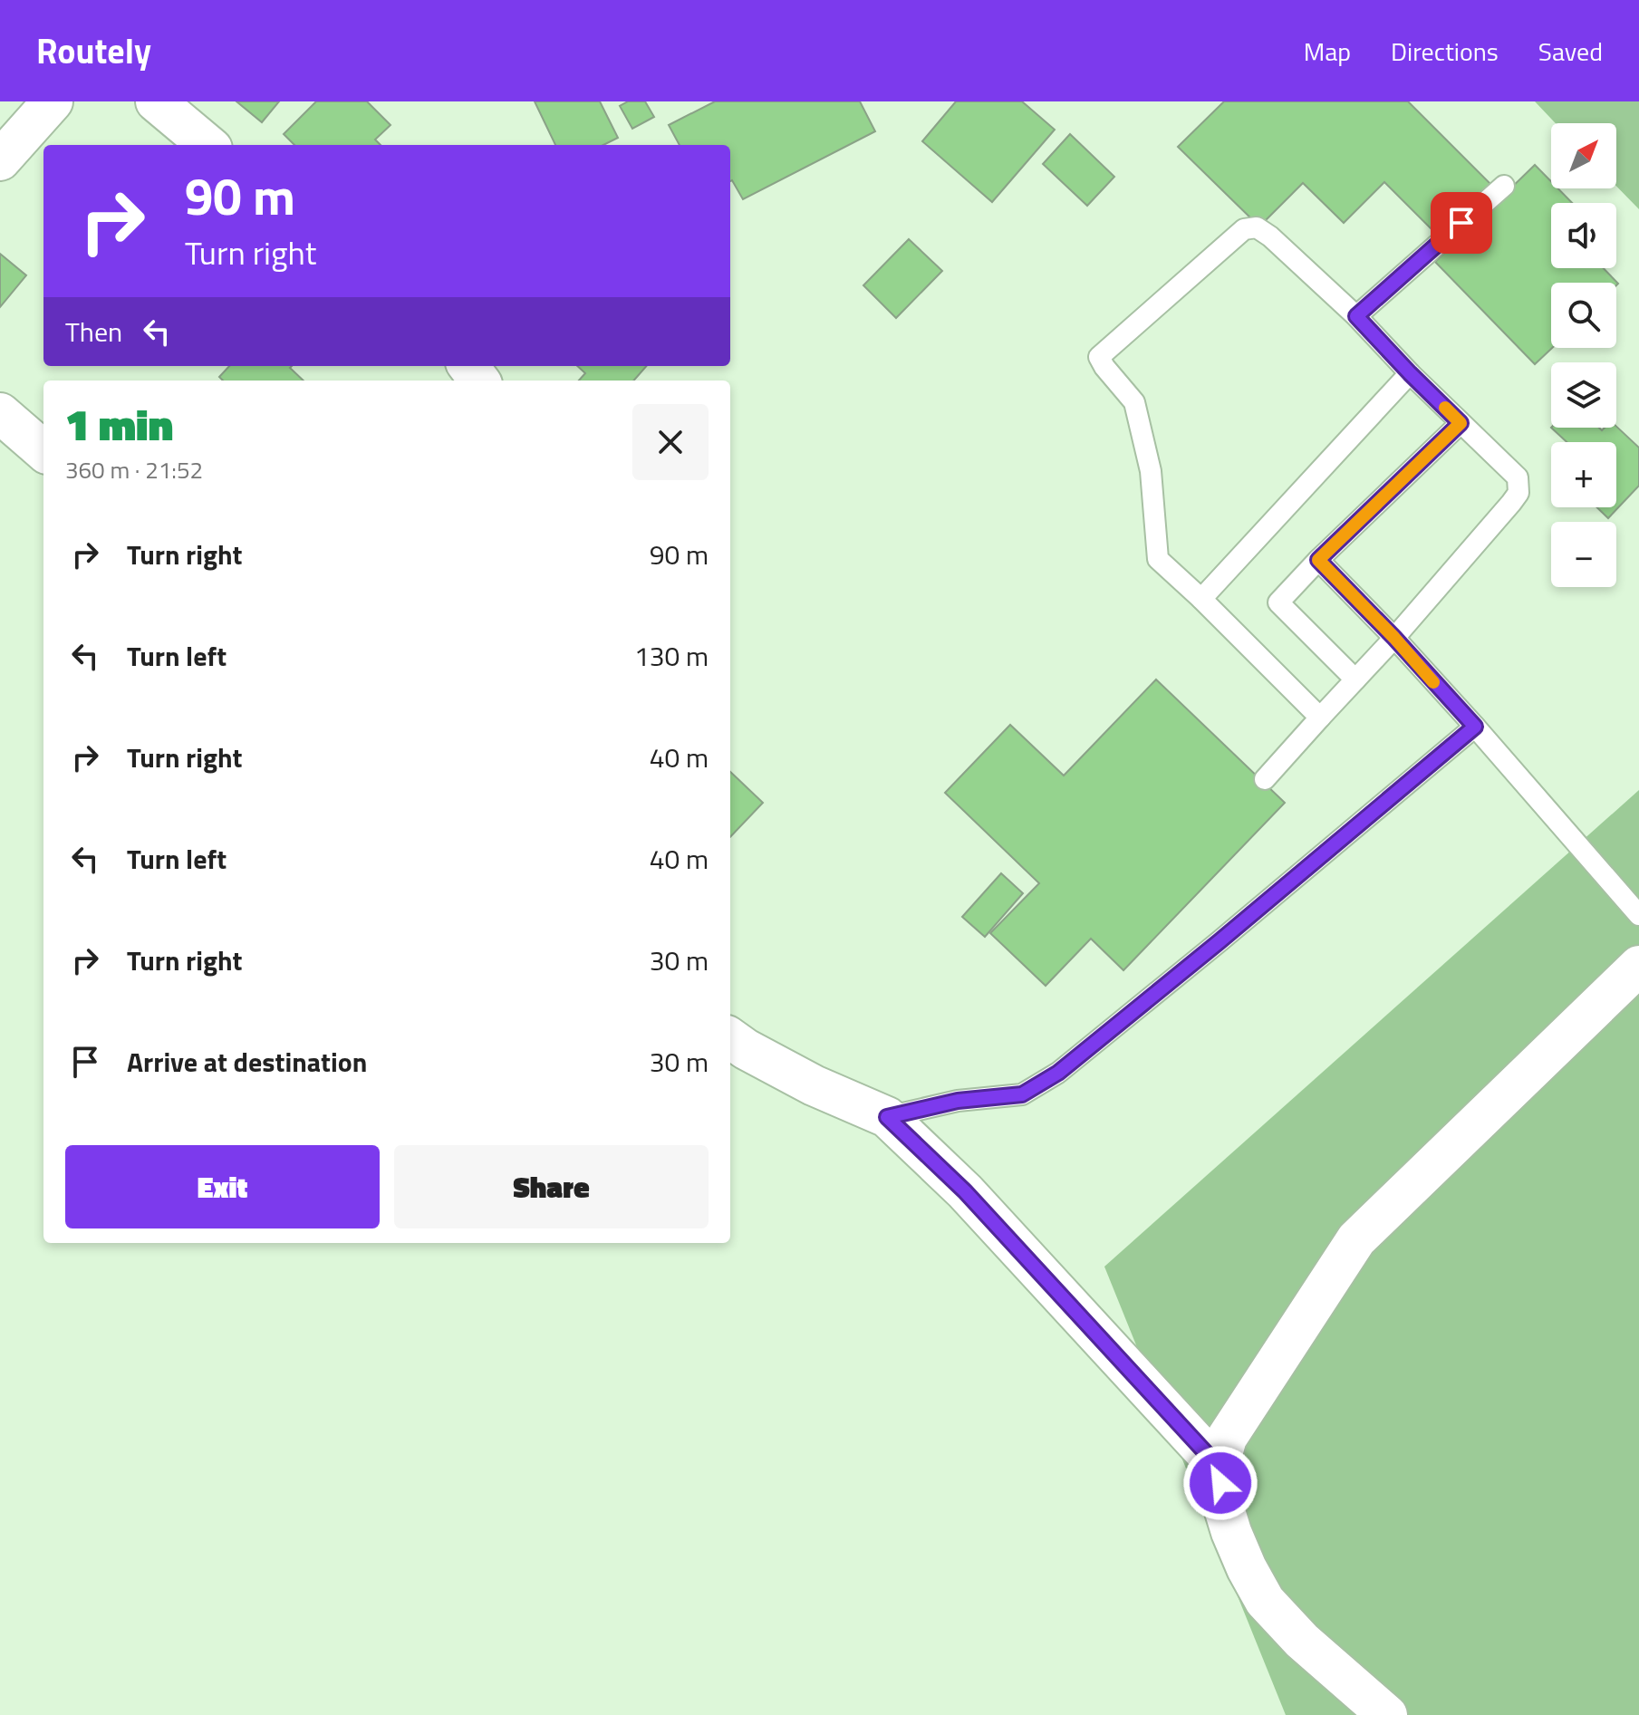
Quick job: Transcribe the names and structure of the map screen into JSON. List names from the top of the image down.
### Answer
{
  "north": "top right",
  "page": {
    "header": "Routely",
    "nav": ["Map", "Directions", "Saved"],
    "map_buttons": ["+", "−"],
    "turn": ["90 m", "Turn right"],
    "then": "Then",
    "heading": ["1 min", "360 m · 21:52"],
    "list": [
      {
        "name": "Turn right",
        "value": "90 m"
      },
      {
        "name": "Turn left",
        "value": "130 m"
      },
      {
        "name": "Turn right",
        "value": "40 m"
      },
      {
        "name": "Turn left",
        "value": "40 m"
      },
      {
        "name": "Turn right",
        "value": "30 m"
      },
      {
        "name": "Arrive at destination",
        "value": "30 m"
      }
    ],
    "buttons": ["Exit", "Share"]
  }
}
